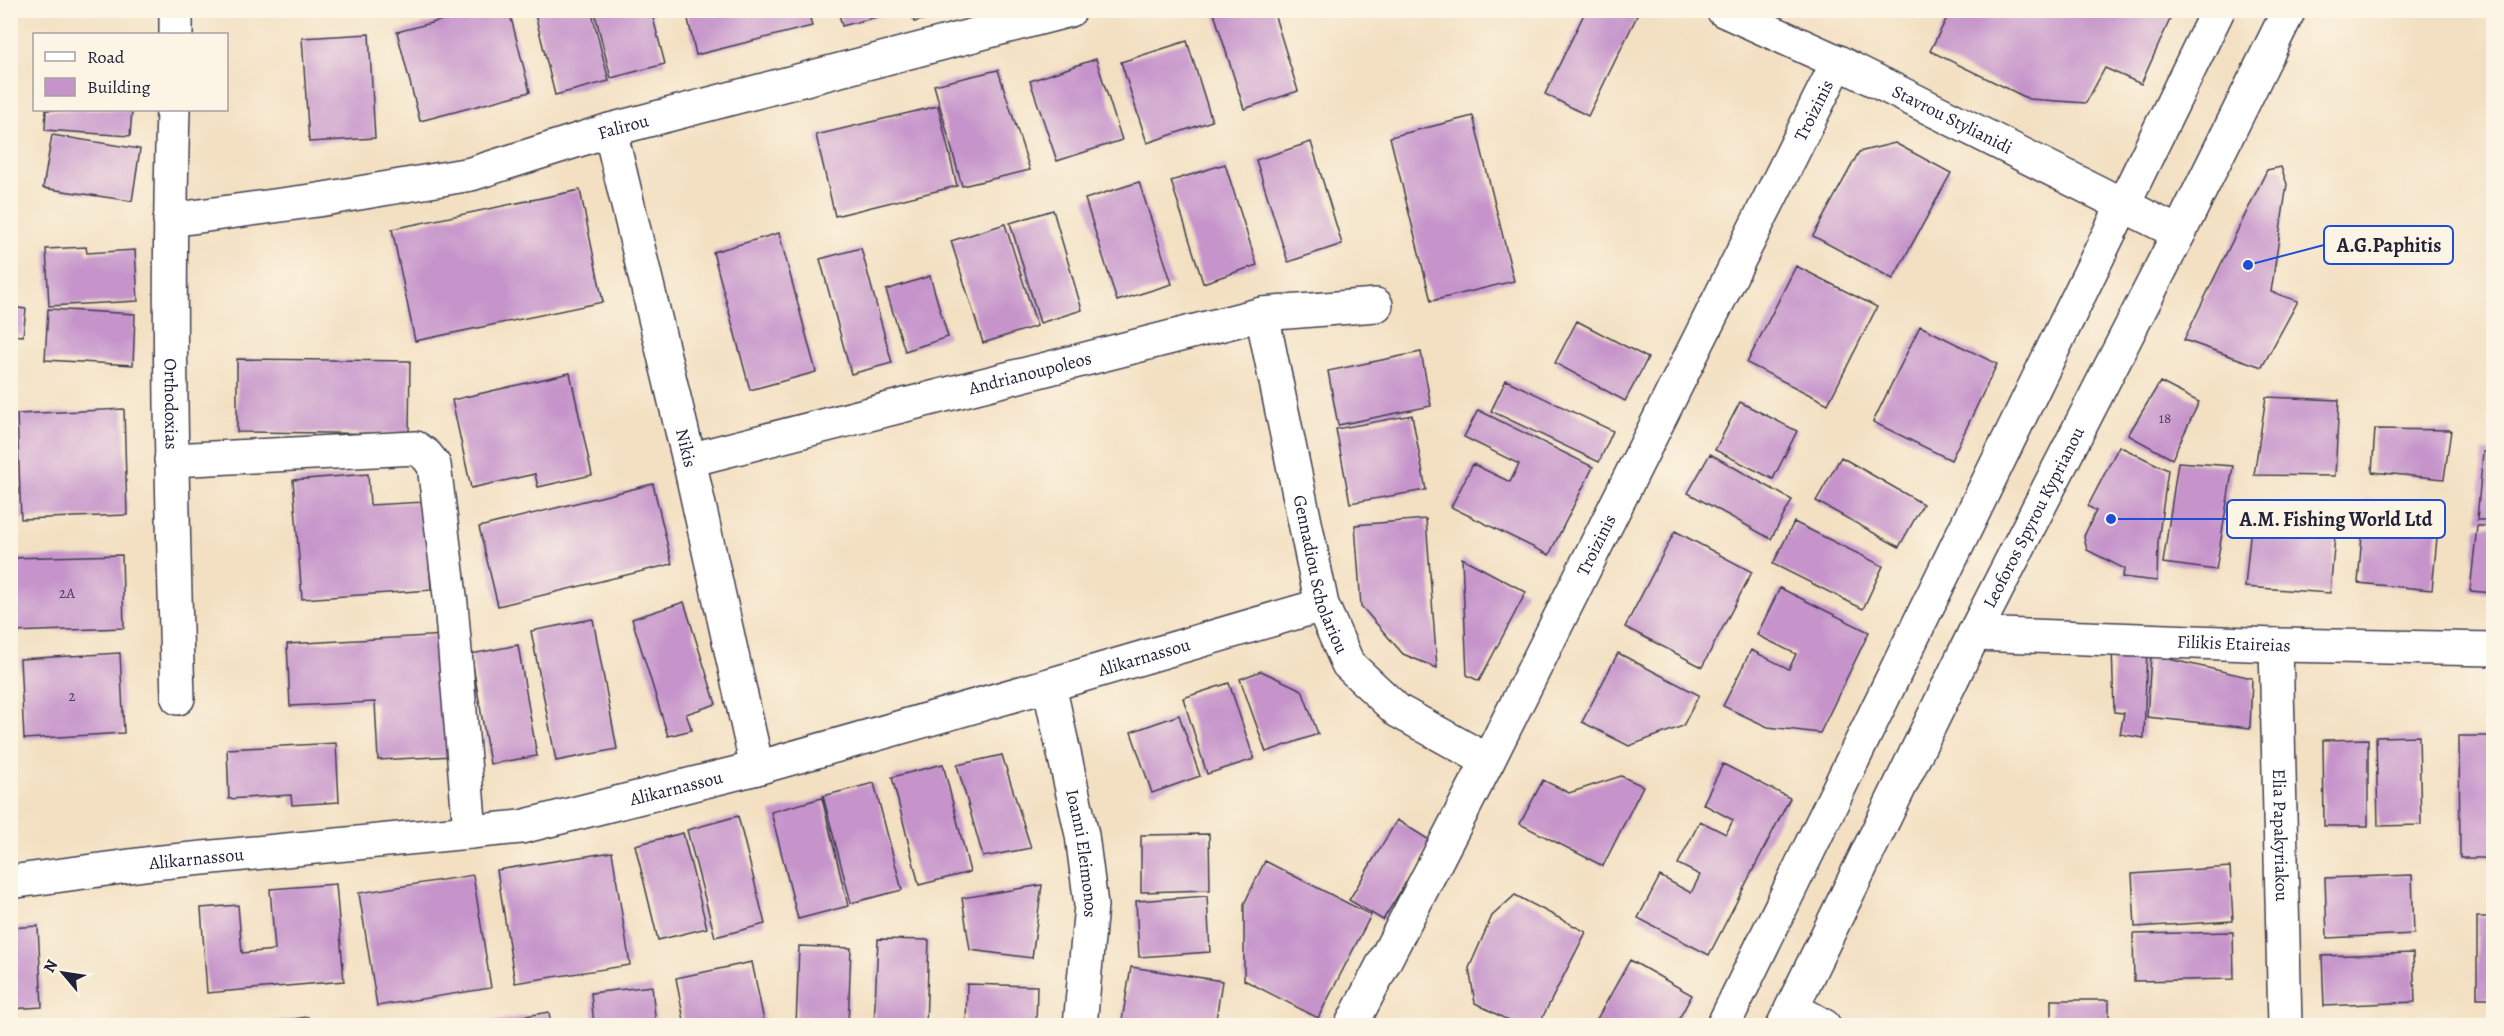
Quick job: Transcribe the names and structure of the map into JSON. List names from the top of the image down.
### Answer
{
  "streets": {
    "street": [
      "Troizinis",
      "Stavrou Stylianidi",
      "Falirou",
      "Andrianoupoleos",
      "Orthodoxias",
      "Nikis",
      "Leoforos Spyrou Kyprianou",
      "Gennadiou Scholariou",
      "Filikis Etaireias",
      "Alikarnassou",
      "Elia Papakyriakou",
      "Ioanni Eleimonos"
    ]
  },
  "crossings": [
    ["Troizinis", "Stavrou Stylianidi"],
    ["Troizinis", "Gennadiou Scholariou"],
    ["Stavrou Stylianidi", "Leoforos Spyrou Kyprianou"],
    ["Falirou", "Orthodoxias"],
    ["Falirou", "Nikis"],
    ["Andrianoupoleos", "Nikis"],
    ["Andrianoupoleos", "Gennadiou Scholariou"],
    ["Nikis", "Alikarnassou"],
    ["Leoforos Spyrou Kyprianou", "Filikis Etaireias"],
    ["Gennadiou Scholariou", "Alikarnassou"],
    ["Filikis Etaireias", "Elia Papakyriakou"],
    ["Alikarnassou", "Ioanni Eleimonos"]
  ],
  "places": ["A.G.Paphitis", "A.M. Fishing World Ltd"],
  "house_numbers": ["18", "2A", "2"],
  "legend": ["Road", "Building"],
  "north": "top left"
}
